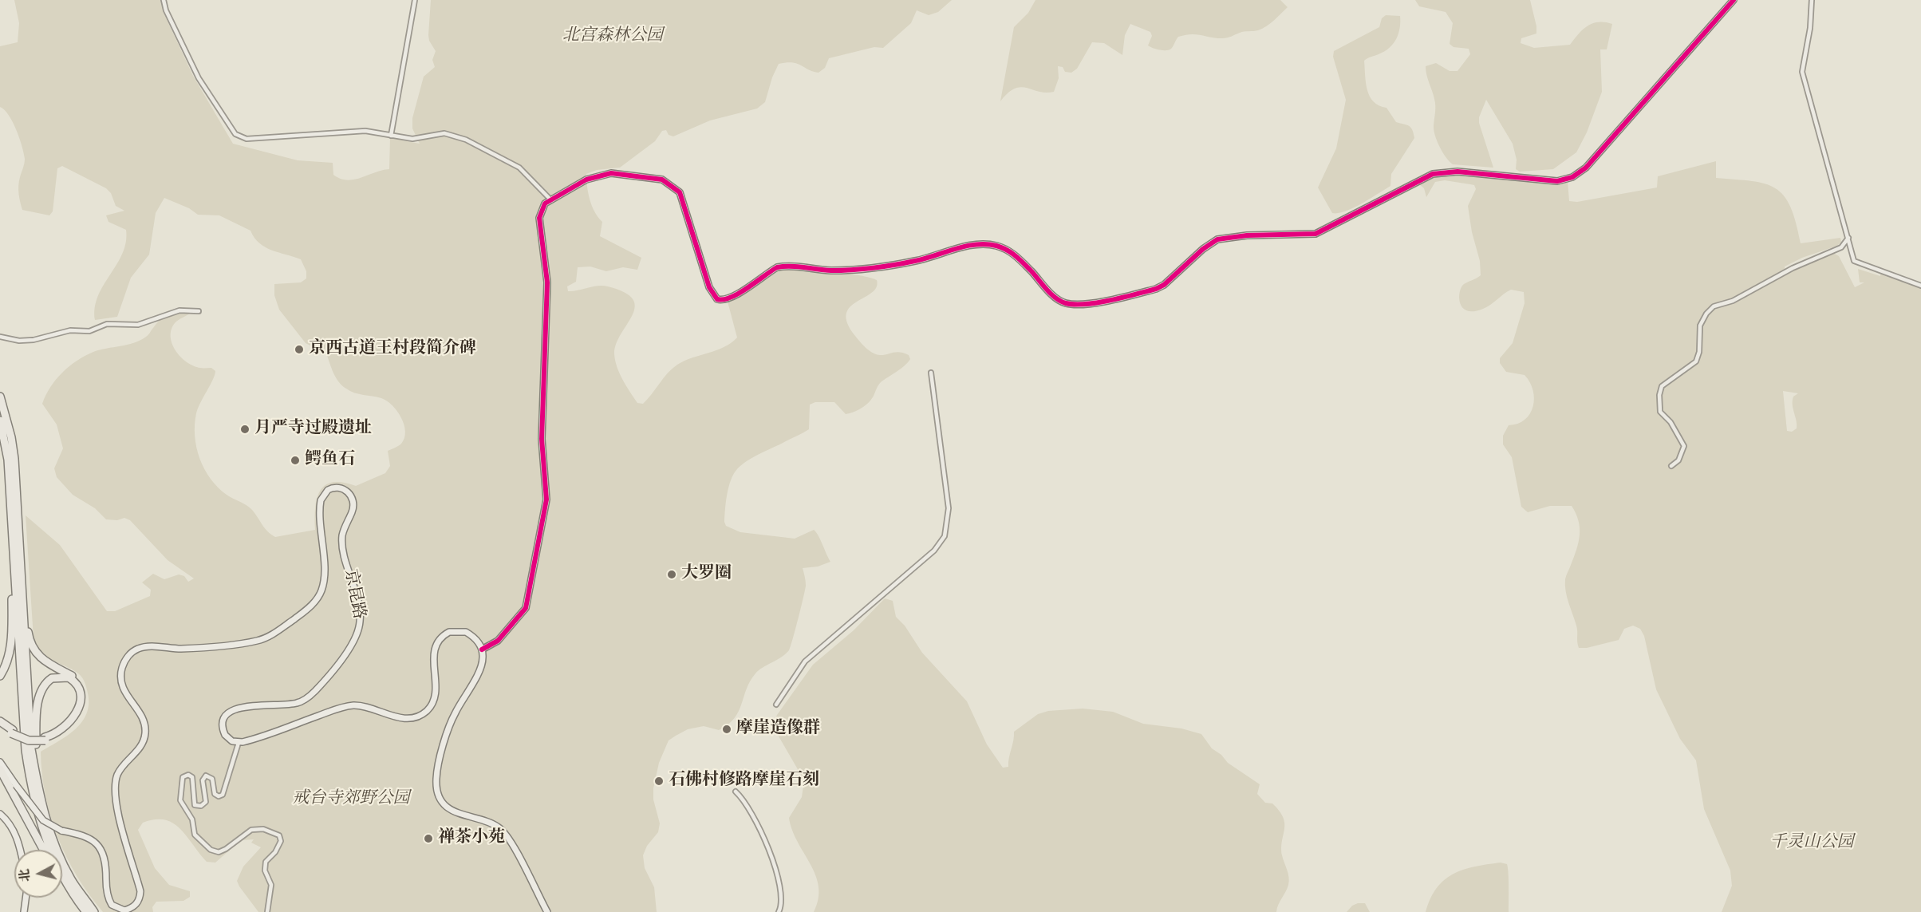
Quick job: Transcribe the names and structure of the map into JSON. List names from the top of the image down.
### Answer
{
  "streets": {
    "main road": ["京昆路"]
  },
  "parks": ["北宫森林公园", "戒台寺郊野公园", "千灵山公园"],
  "places": [
    "京西古道王村段简介碑",
    "月严寺过殿遗址",
    "鳄鱼石",
    "大罗圈",
    "摩崖造像群",
    "石佛村修路摩崖石刻",
    "禅茶小苑"
  ],
  "north": "left"
}
